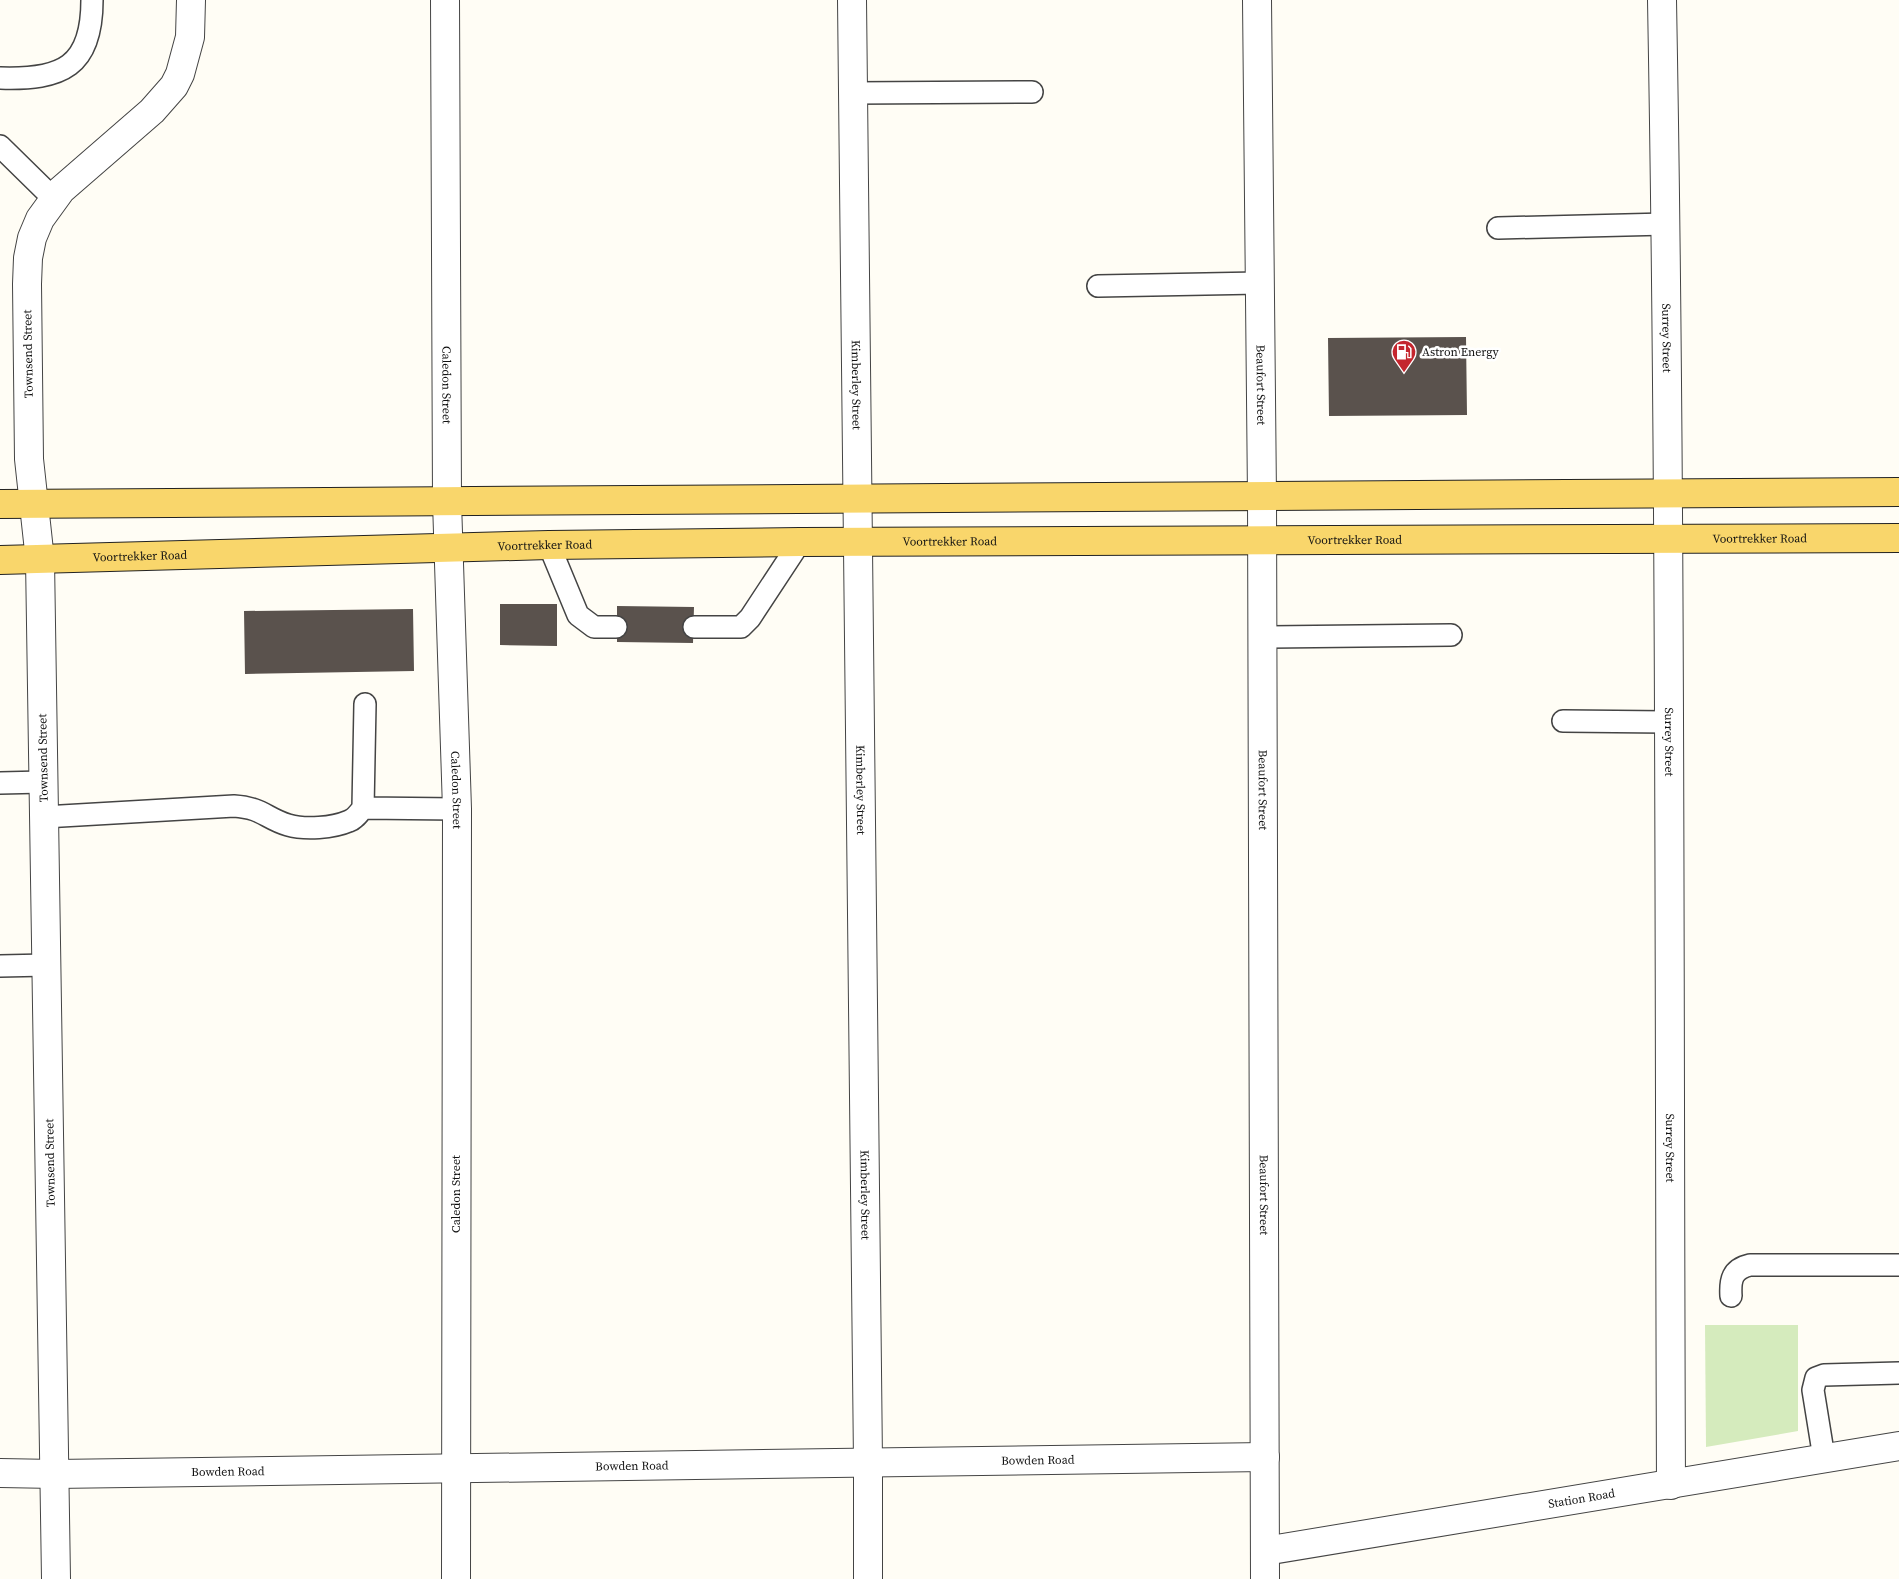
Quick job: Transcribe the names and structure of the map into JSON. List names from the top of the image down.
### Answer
{
  "streets": {
    "main road": ["Voortrekker Road"],
    "street": [
      "Surrey Street",
      "Townsend Street",
      "Caledon Street",
      "Kimberley Street",
      "Beaufort Street",
      "Bowden Road",
      "Station Road"
    ]
  },
  "crossings": [
    ["Surrey Street", "Voortrekker Road"],
    ["Surrey Street", "Station Road"],
    ["Townsend Street", "Voortrekker Road"],
    ["Townsend Street", "Bowden Road"],
    ["Caledon Street", "Voortrekker Road"],
    ["Caledon Street", "Bowden Road"],
    ["Kimberley Street", "Voortrekker Road"],
    ["Kimberley Street", "Bowden Road"],
    ["Beaufort Street", "Voortrekker Road"],
    ["Beaufort Street", "Bowden Road"],
    ["Beaufort Street", "Station Road"]
  ],
  "places": {
    "fuel station": ["Astron Energy"]
  }
}
